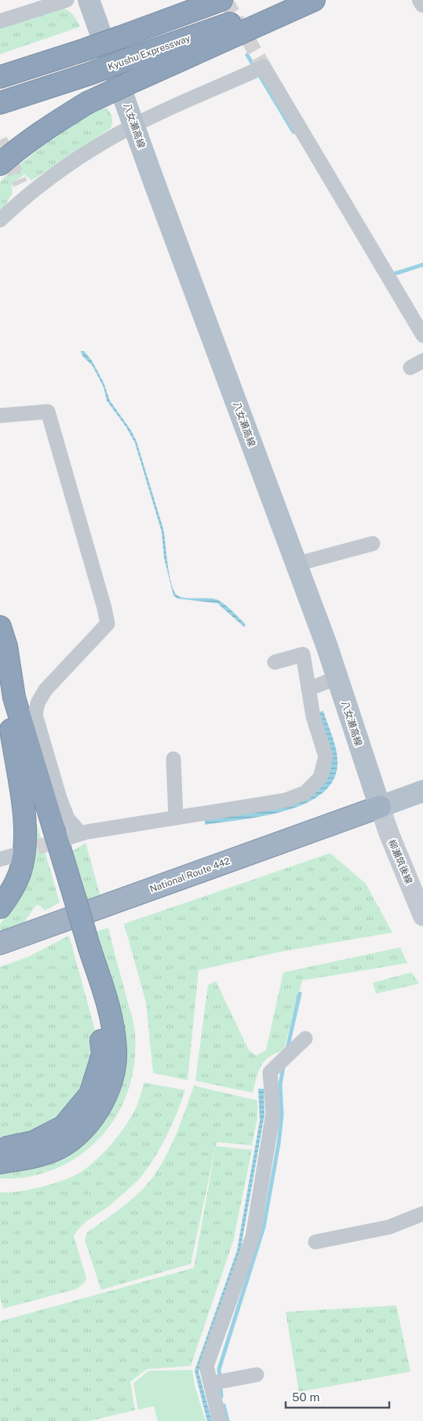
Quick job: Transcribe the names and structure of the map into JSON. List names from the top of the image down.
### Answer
{
  "streets": {
    "highway": ["Kyushu Expressway", "National Route 442"],
    "main road": ["八女瀬高線", "柳瀬筑後線"]
  },
  "crossings": [
    ["八女瀬高線", "柳瀬筑後線"],
    ["八女瀬高線", "National Route 442"],
    ["柳瀬筑後線", "National Route 442"]
  ],
  "scale_bar": "50 m"
}
